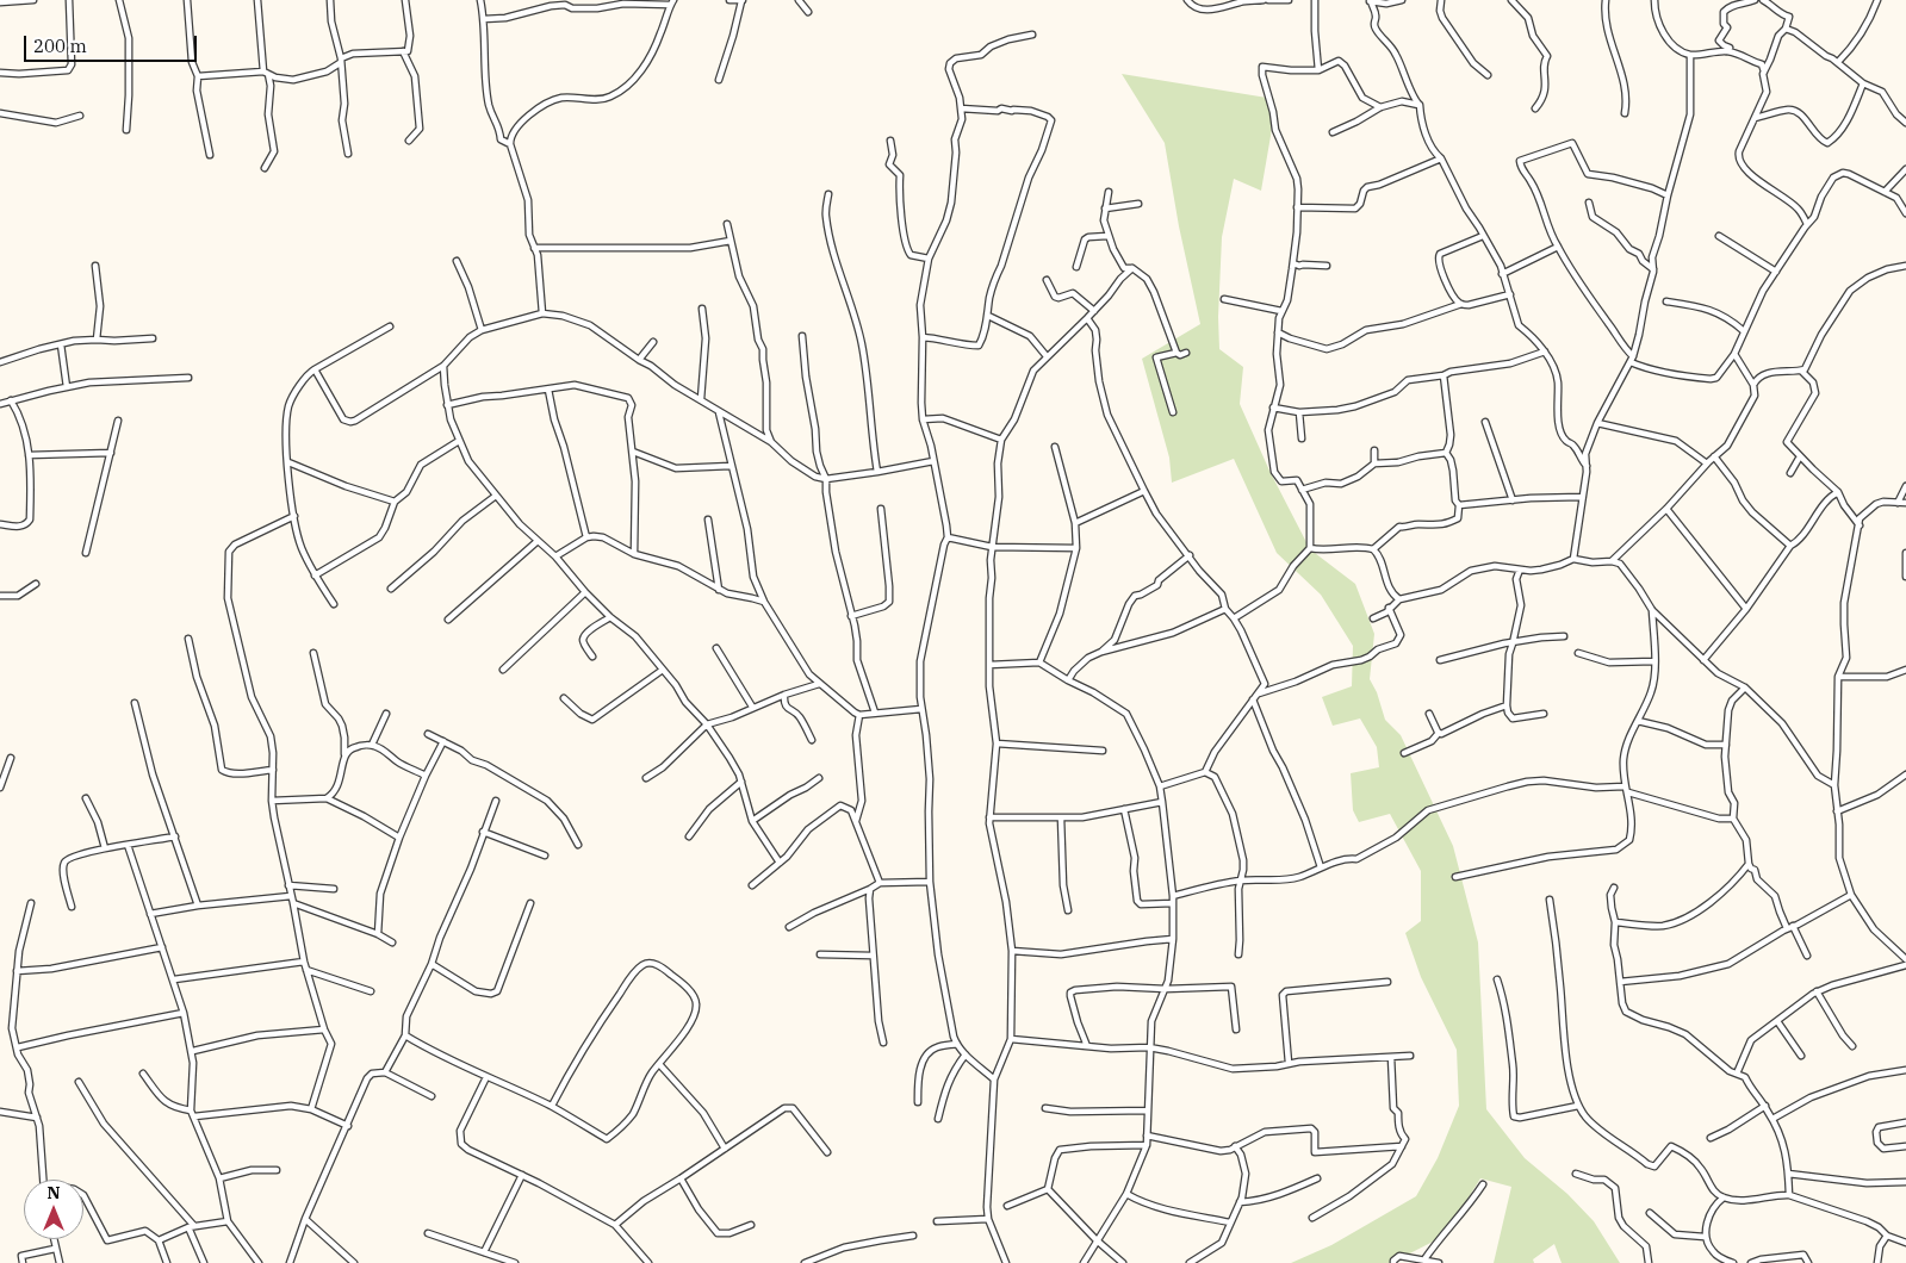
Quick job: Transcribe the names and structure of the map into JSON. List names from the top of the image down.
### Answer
{
  "scale_bar": "200 m",
  "north": "top"
}
